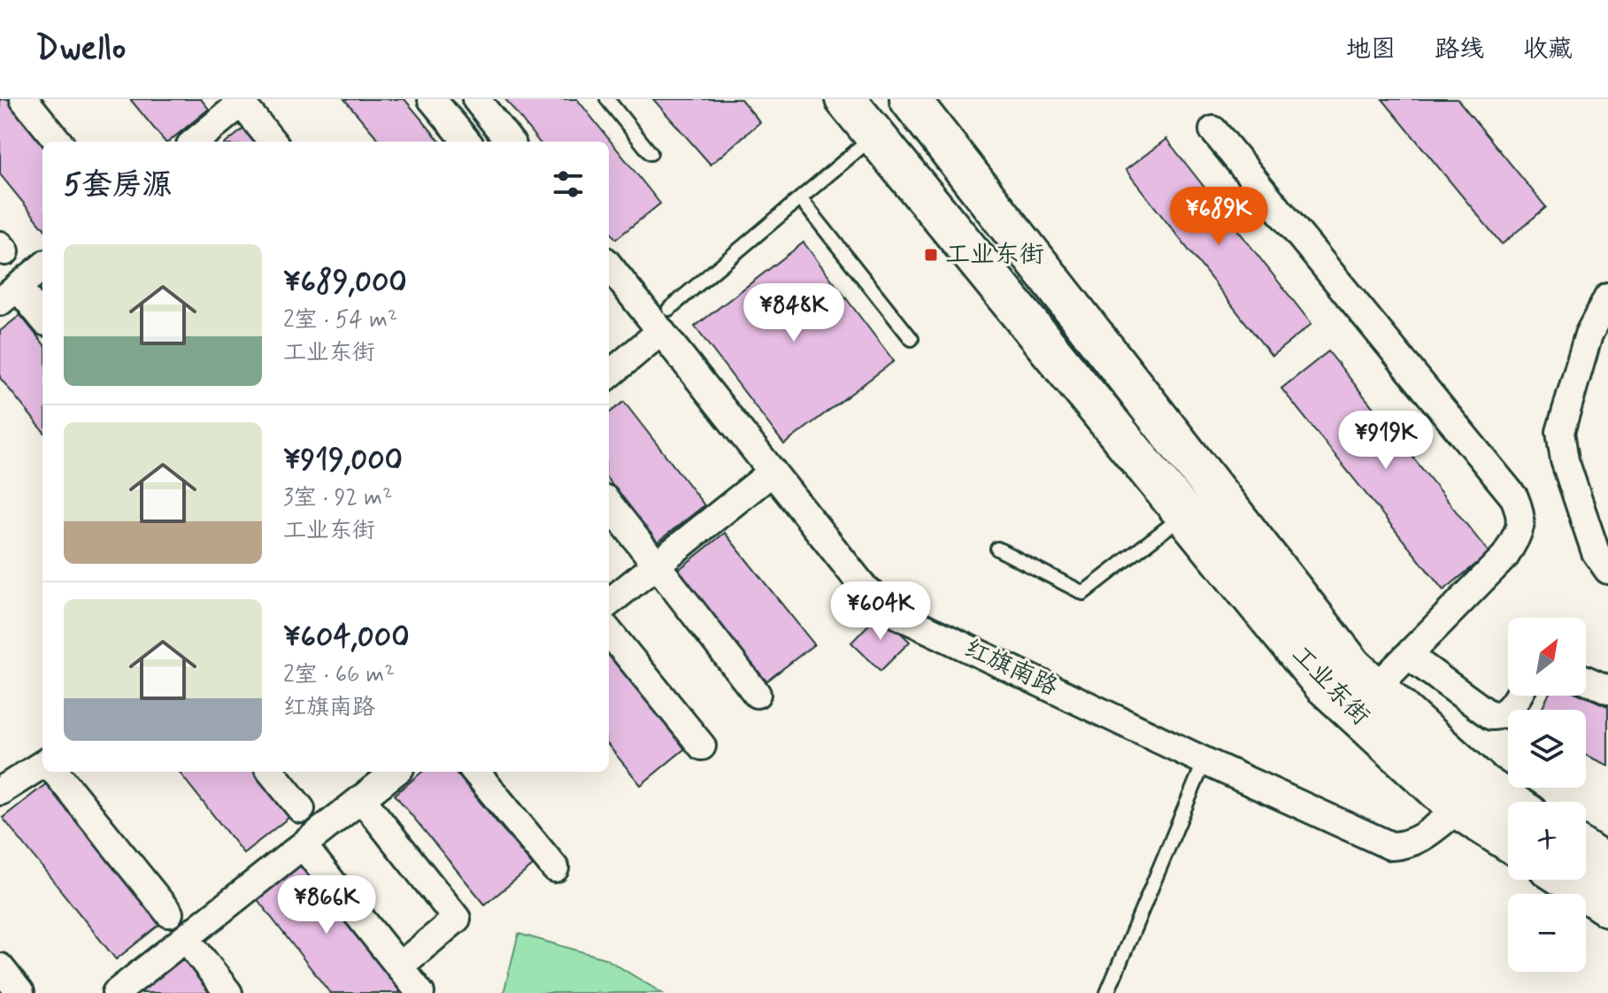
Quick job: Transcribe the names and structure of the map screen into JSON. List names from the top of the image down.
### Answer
{
  "streets": {
    "main road": ["工业东街"],
    "street": ["红旗南路"]
  },
  "crossings": [
    ["红旗南路", "工业东街"]
  ],
  "places": {
    "transit": ["工业东街"]
  },
  "north": "top right",
  "page": {
    "header": "Dwello",
    "nav": ["地图", "路线", "收藏"],
    "heading": "5套房源",
    "price": [
      "¥689K",
      "¥848K",
      "¥919K",
      "¥604K",
      "¥866K"
    ],
    "list": [
      {
        "name": "¥689,000",
        "note": "2室 · 54 m² · 工业东街"
      },
      {
        "name": "¥919,000",
        "note": "3室 · 92 m² · 工业东街"
      },
      {
        "name": "¥604,000",
        "note": "2室 · 66 m² · 红旗南路"
      }
    ],
    "map_buttons": ["+", "−"]
  }
}
